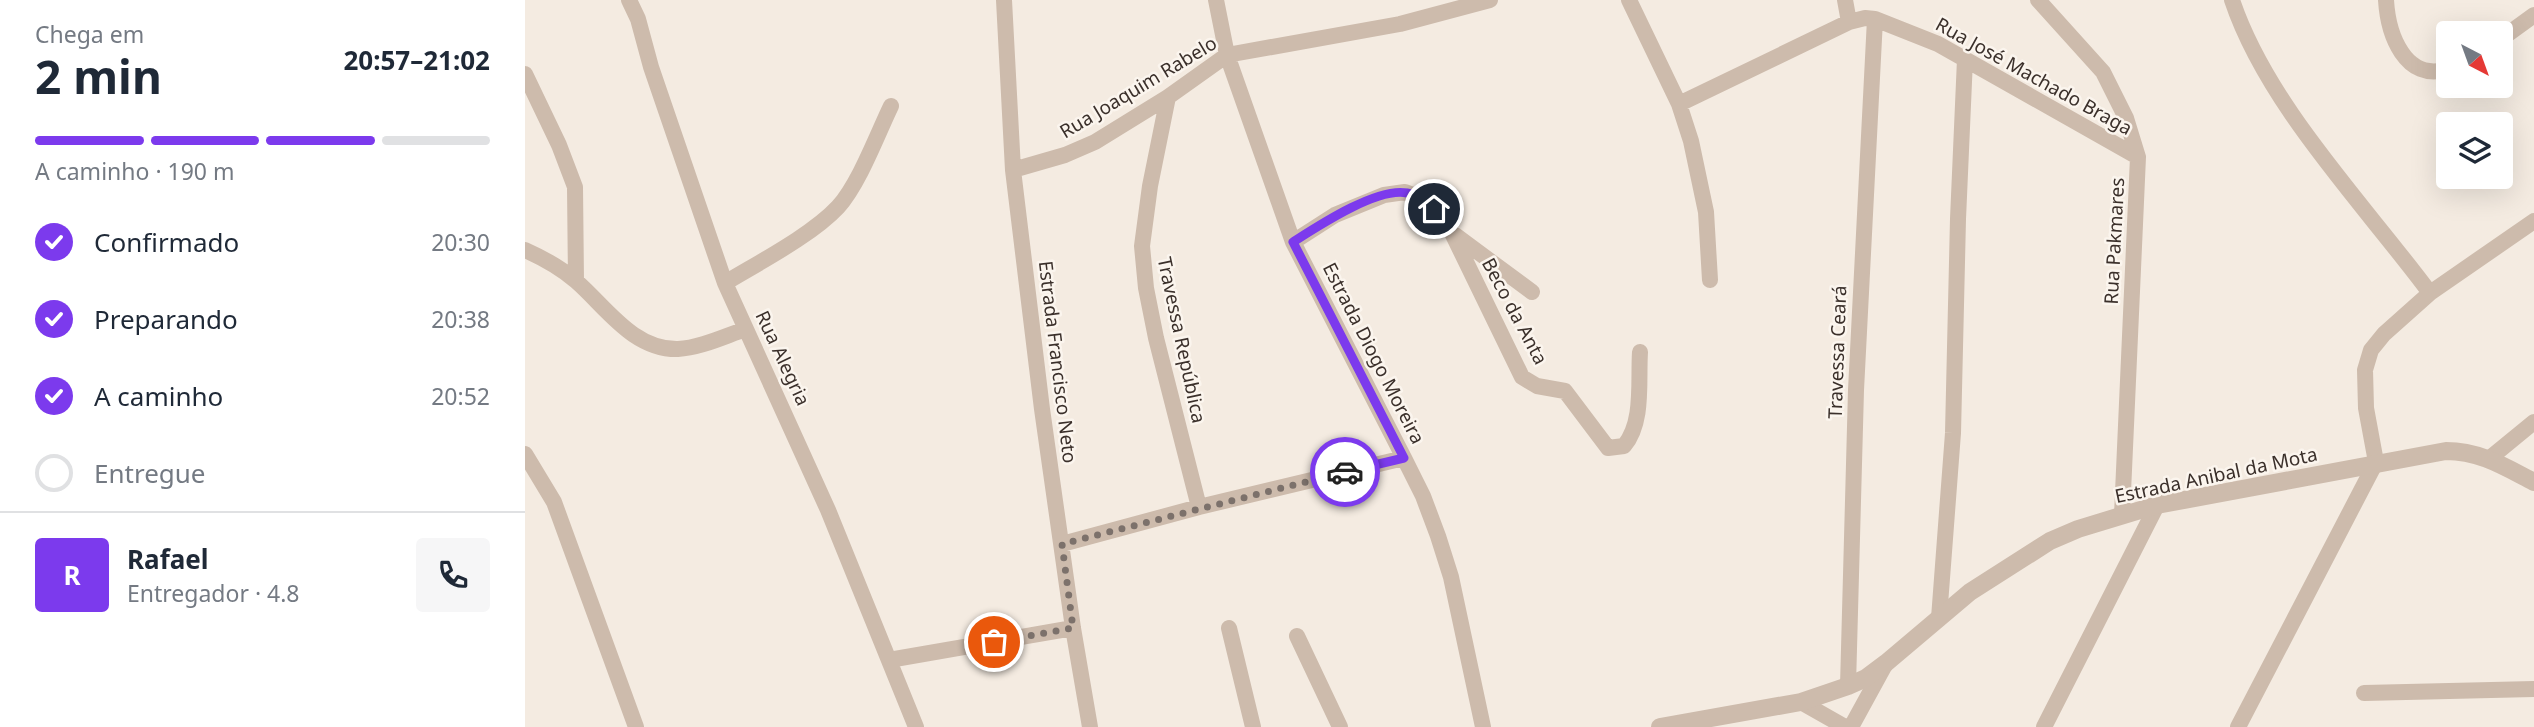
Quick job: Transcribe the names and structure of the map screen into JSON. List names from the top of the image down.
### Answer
{
  "streets": {
    "street": [
      "Rua José Machado Braga",
      "Rua Joaquim Rabelo",
      "Rua Pakmares",
      "Beco da Anta",
      "Travessa República",
      "Travessa Ceará",
      "Estrada Diogo Moreira",
      "Rua Alegria",
      "Estrada Francisco Neto",
      "Estrada Anibal da Mota"
    ]
  },
  "crossings": [
    ["Rua José Machado Braga", "Rua Pakmares"],
    ["Rua José Machado Braga", "Travessa Ceará"],
    ["Rua Joaquim Rabelo", "Travessa República"],
    ["Rua Joaquim Rabelo", "Estrada Diogo Moreira"],
    ["Rua Joaquim Rabelo", "Estrada Francisco Neto"],
    ["Rua Pakmares", "Estrada Anibal da Mota"],
    ["Beco da Anta", "Estrada Diogo Moreira"],
    ["Travessa Ceará", "Estrada Anibal da Mota"]
  ],
  "north": "bottom right",
  "page": {
    "heading": ["2 min", "Chega em", "20:57–21:02"],
    "panel": ["Rafael", "Entregador · 4.8"],
    "bar": "A caminho · 190 m",
    "list": [
      ["Confirmado", "20:30"],
      ["Preparando", "20:38"],
      ["A caminho", "20:52"],
      "Entregue"
    ],
    "round": "R"
  }
}
